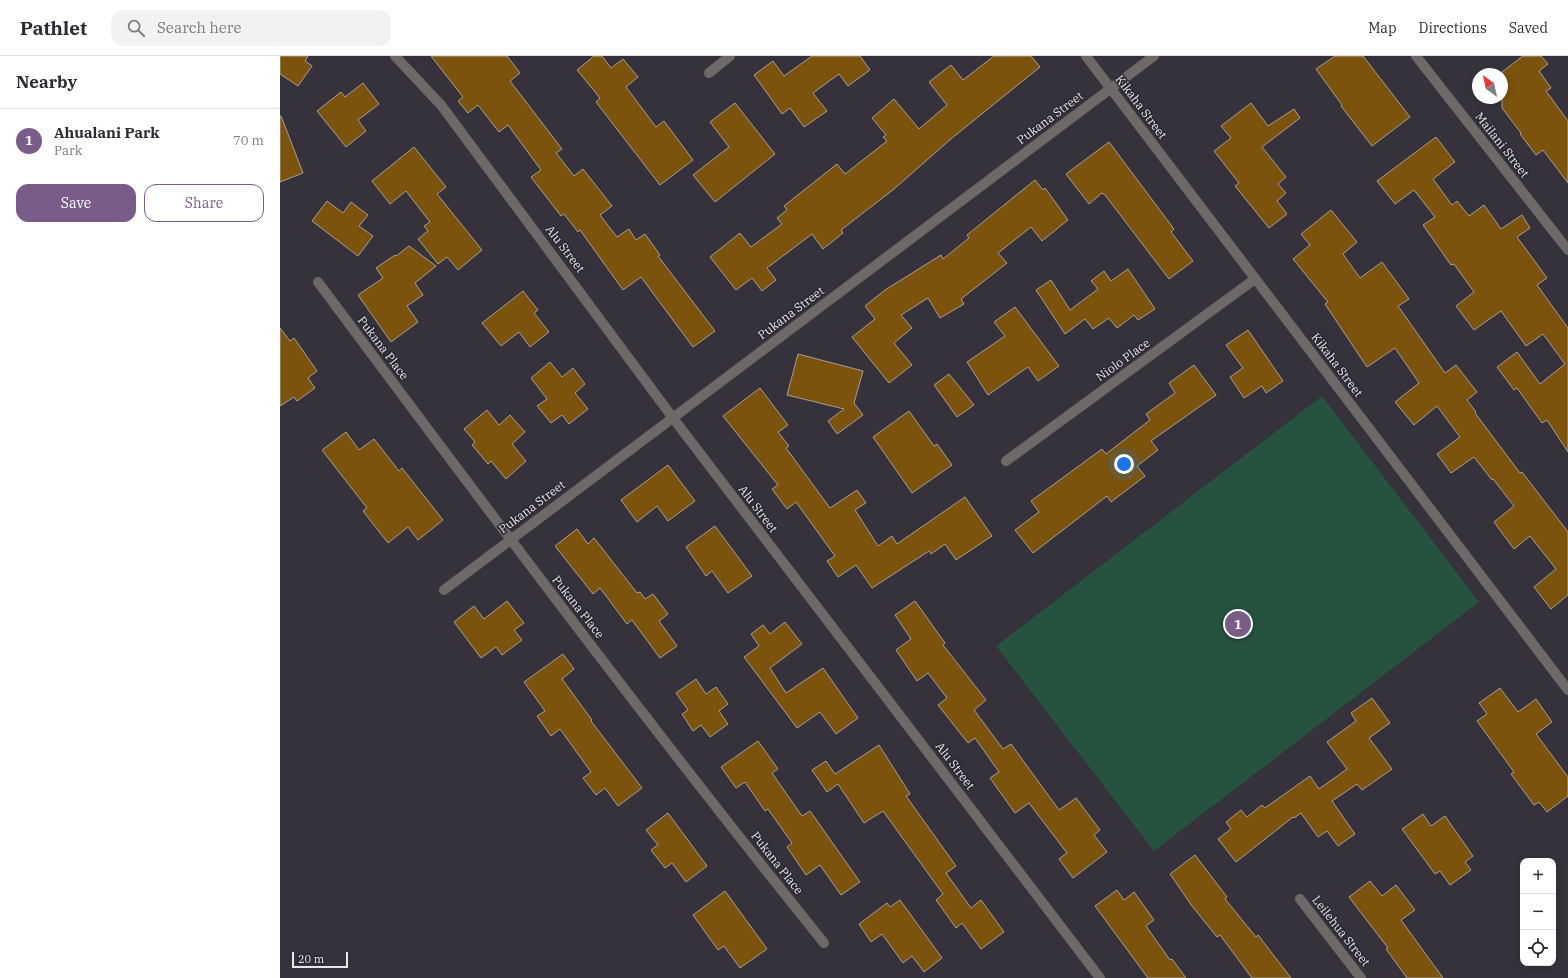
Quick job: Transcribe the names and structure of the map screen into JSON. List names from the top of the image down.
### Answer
{
  "streets": {
    "street": [
      "Kikaha Street",
      "Pukana Street",
      "Mailani Street",
      "Alu Street",
      "Pukana Place",
      "Niolo Place",
      "Leilehua Street"
    ]
  },
  "crossings": [
    ["Kikaha Street", "Pukana Street"],
    ["Kikaha Street", "Niolo Place"],
    ["Pukana Street", "Alu Street"],
    ["Pukana Street", "Pukana Place"]
  ],
  "scale_bar": "20 m",
  "north": "top left",
  "page": {
    "header": "Pathlet",
    "search": "Search here",
    "nav": ["Map", "Directions", "Saved"],
    "heading": "Nearby",
    "list": [
      {
        "mark": "1",
        "name": "Ahualani Park",
        "note": "Park",
        "value": "70 m"
      }
    ],
    "buttons": ["Save", "Share"],
    "pins": "1",
    "map_buttons": ["+", "−"],
    "scale": "20 m"
  }
}
